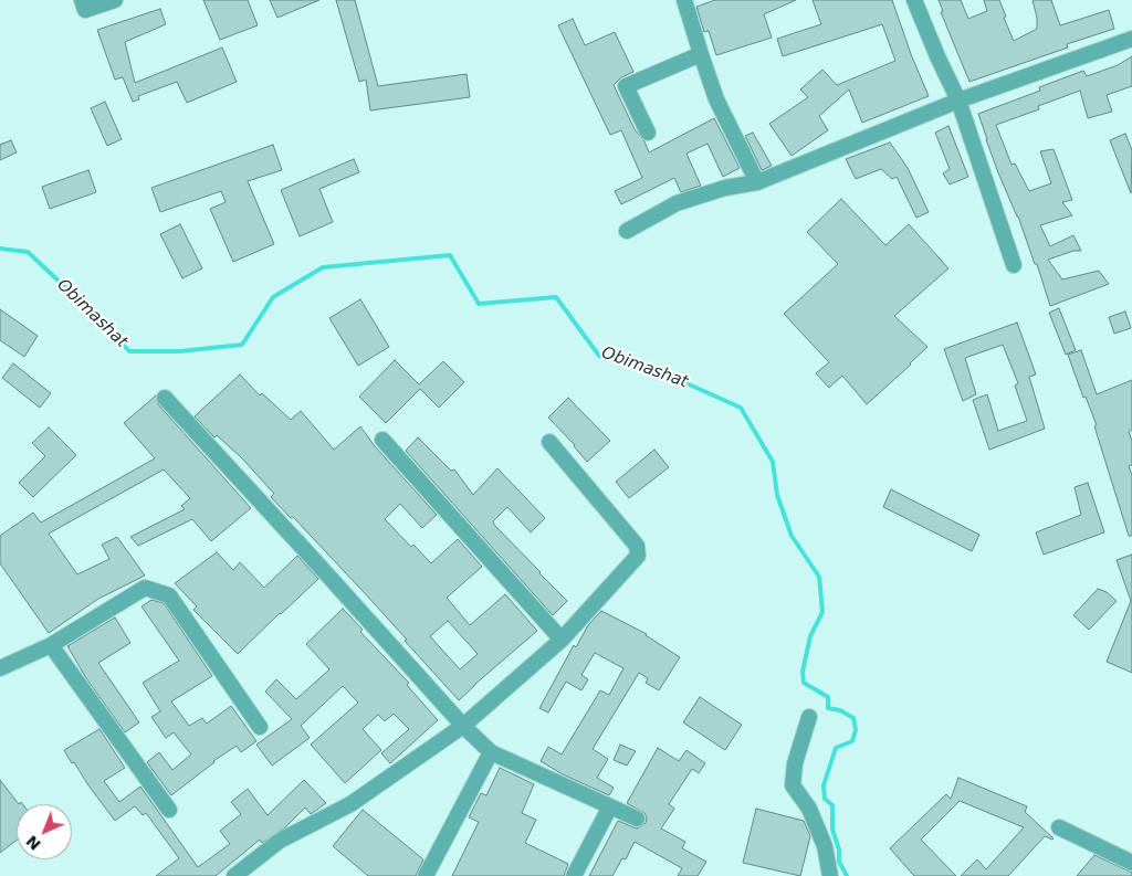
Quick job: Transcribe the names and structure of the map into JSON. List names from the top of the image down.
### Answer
{
  "water": ["Obimashat"],
  "north": "bottom left"
}
